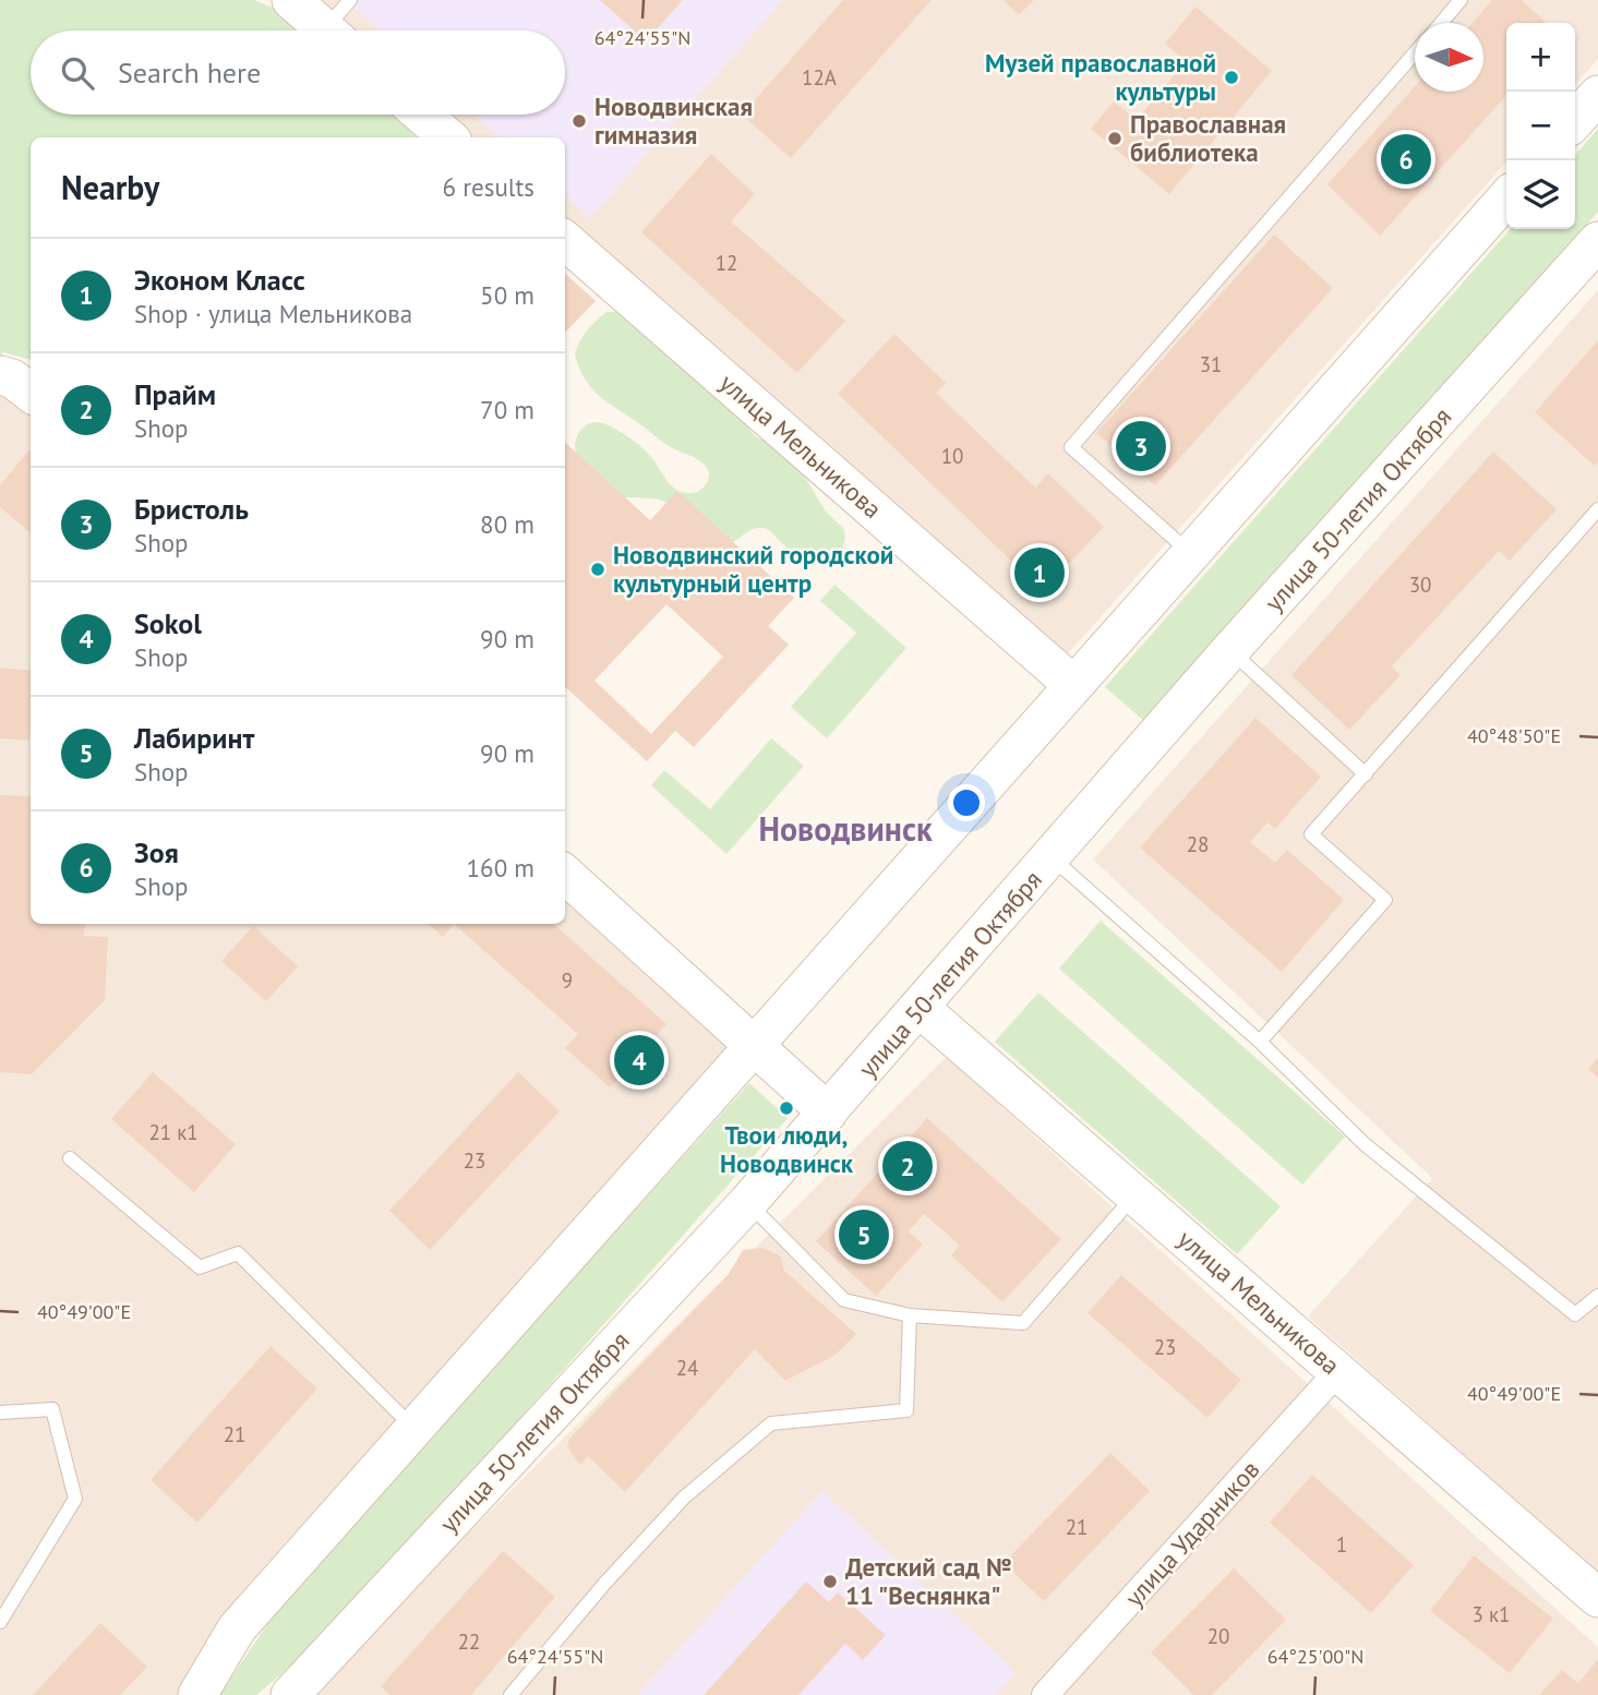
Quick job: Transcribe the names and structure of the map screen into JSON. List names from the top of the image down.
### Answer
{
  "streets": {
    "main road": ["улица Мельникова", "улица 50-летия Октября"],
    "street": ["улица Ударников"]
  },
  "crossings": [
    ["улица Мельникова", "улица 50-летия Октября"],
    ["улица Мельникова", "улица Ударников"]
  ],
  "districts": ["Новодвинск"],
  "places": [
    "Музей православной культуры",
    "Новодвинская гимназия",
    "Православная библиотека",
    "Новодвинский городской культурный центр",
    "Твои люди, Новодвинск",
    "Детский сад № 11 \"Веснянка\""
  ],
  "house_numbers": [
    "12А",
    "12",
    "31",
    "10",
    "30",
    "28",
    "9",
    "21 к1",
    "23",
    "23",
    "24",
    "21",
    "21",
    "1",
    "3 к1",
    "20",
    "22"
  ],
  "north": "right",
  "page": {
    "map_buttons": ["+", "−"],
    "search": "Search here",
    "pins": [
      "6",
      "3",
      "1",
      "4",
      "2",
      "5"
    ],
    "heading": ["Nearby", "6 results"],
    "list": [
      {
        "mark": "1",
        "name": "Эконом Класс",
        "note": "Shop · улица Мельникова",
        "value": "50 m"
      },
      {
        "mark": "2",
        "name": "Прайм",
        "note": "Shop",
        "value": "70 m"
      },
      {
        "mark": "3",
        "name": "Бристоль",
        "note": "Shop",
        "value": "80 m"
      },
      {
        "mark": "4",
        "name": "Sokol",
        "note": "Shop",
        "value": "90 m"
      },
      {
        "mark": "5",
        "name": "Лабиринт",
        "note": "Shop",
        "value": "90 m"
      },
      {
        "mark": "6",
        "name": "Зоя",
        "note": "Shop",
        "value": "160 m"
      }
    ]
  },
  "coordinates": [
    "64°24'55\"N",
    "40°48'50\"E",
    "40°49'00\"E",
    "64°25'00\"N"
  ]
}
